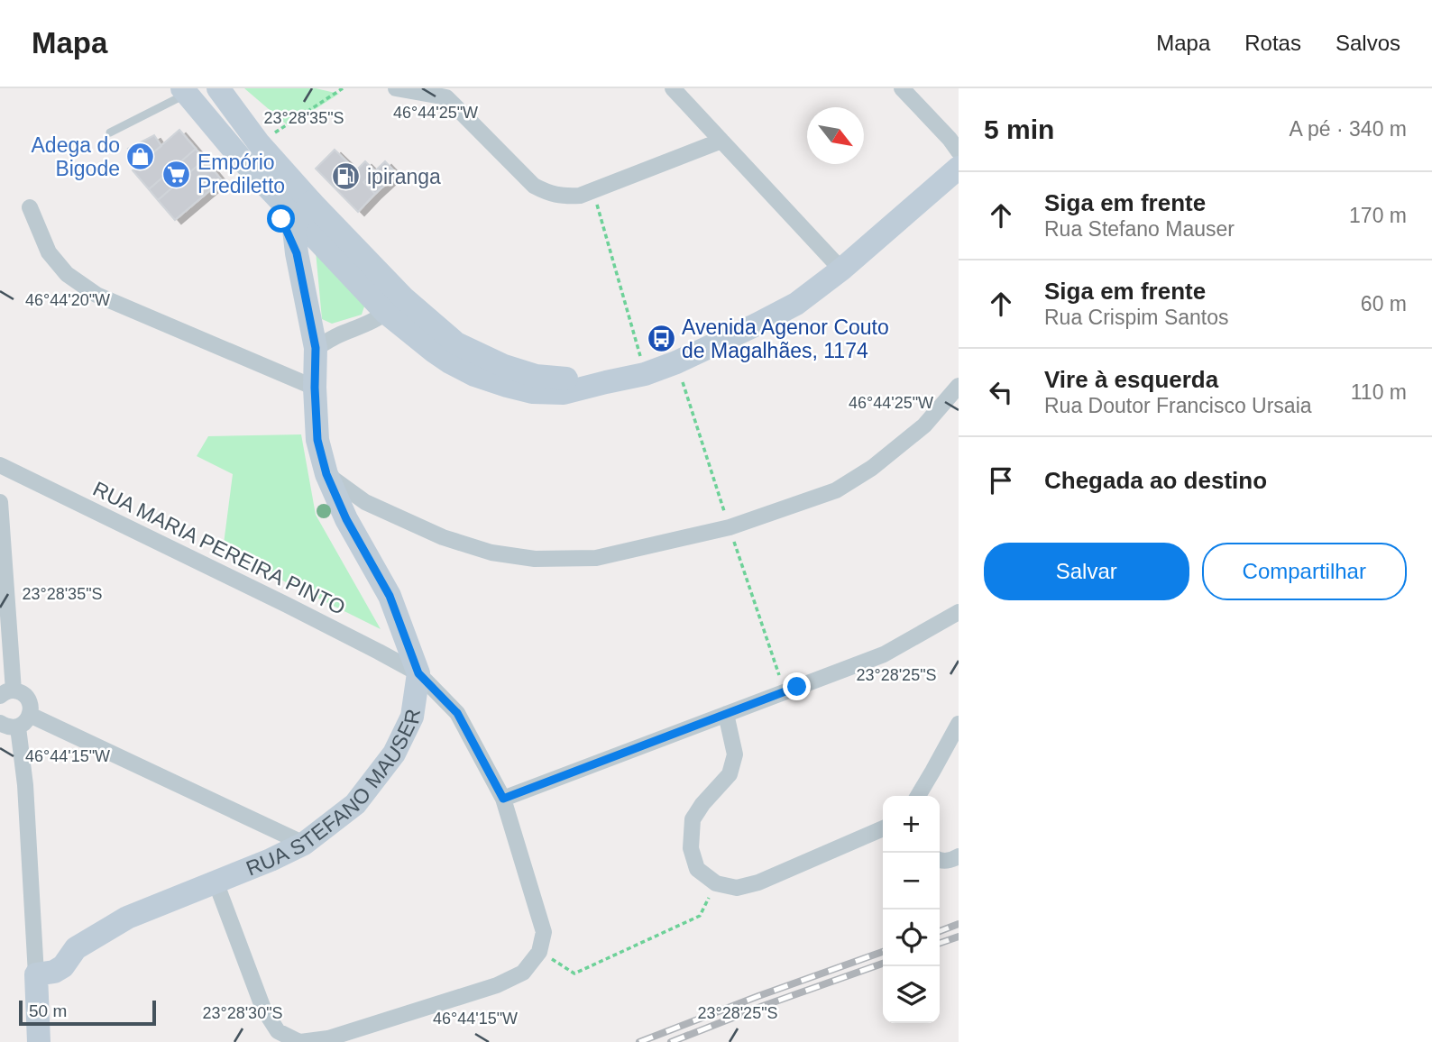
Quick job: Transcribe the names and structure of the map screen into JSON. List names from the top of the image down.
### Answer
{
  "streets": {
    "street": ["RUA MARIA PEREIRA PINTO", "RUA STEFANO MAUSER"]
  },
  "crossings": [
    ["RUA MARIA PEREIRA PINTO", "RUA STEFANO MAUSER"]
  ],
  "places": {
    "shop": ["Adega do Bigode"],
    "supermarket": ["Empório Prediletto"],
    "fuel station": ["ipiranga"],
    "bus stop": ["Avenida Agenor Couto de Magalhães, 1174"]
  },
  "scale_bar": "50 m",
  "north": "bottom right",
  "page": {
    "header": "Mapa",
    "nav": ["Mapa", "Rotas", "Salvos"],
    "heading": ["5 min", "A pé · 340 m"],
    "list": [
      ["Siga em frente", "Rua Stefano Mauser", "170 m"],
      ["Siga em frente", "Rua Crispim Santos", "60 m"],
      ["Vire à esquerda", "Rua Doutor Francisco Ursaia", "110 m"],
      "Chegada ao destino"
    ],
    "buttons": ["Salvar", "Compartilhar"],
    "map_buttons": ["+", "−"],
    "scale": "50 m"
  },
  "coordinates": [
    "46°44'25\"W",
    "23°28'35\"S",
    "46°44'20\"W",
    "23°28'25\"S",
    "46°44'15\"W",
    "23°28'30\"S"
  ]
}
